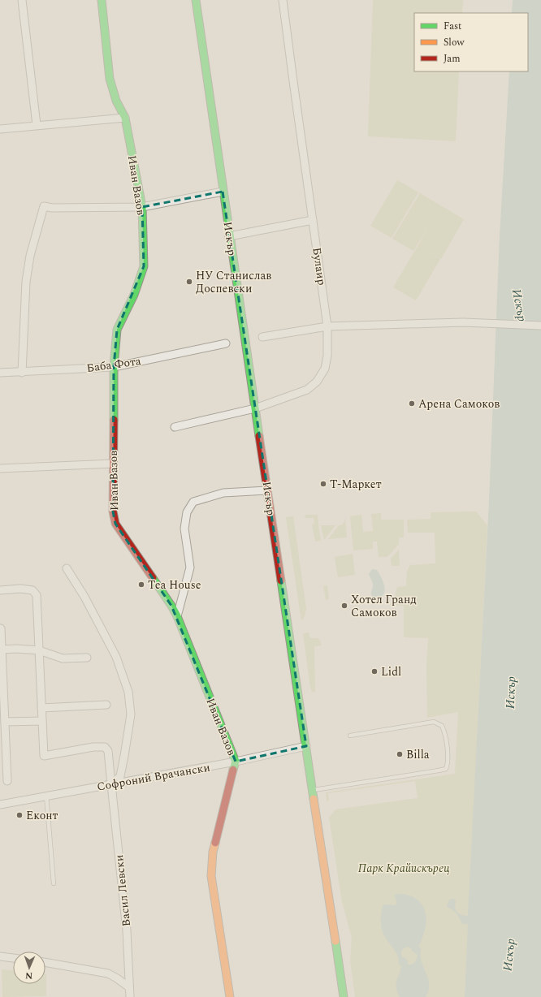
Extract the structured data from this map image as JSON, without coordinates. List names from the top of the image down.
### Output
{
  "streets": {
    "street": [
      "Иван Вазов",
      "Искър",
      "Булаир",
      "Баба Фота",
      "Софроний Врачански",
      "Васил Левски"
    ]
  },
  "crossings": [
    ["Иван Вазов", "Баба Фота"],
    ["Иван Вазов", "Софроний Врачански"],
    ["Искър", "Булаир"],
    ["Искър", "Софроний Врачански"],
    ["Софроний Врачански", "Васил Левски"]
  ],
  "water": ["Искър"],
  "parks": ["Парк Крайискърец"],
  "places": [
    "НУ Станислав Доспевски",
    "Арена Самоков",
    "Т-Маркет",
    "Tea House",
    "Хотел Гранд Самоков",
    "Lidl",
    "Billa",
    "Еконт"
  ],
  "legend": ["Fast", "Slow", "Jam"],
  "north": "bottom"
}
